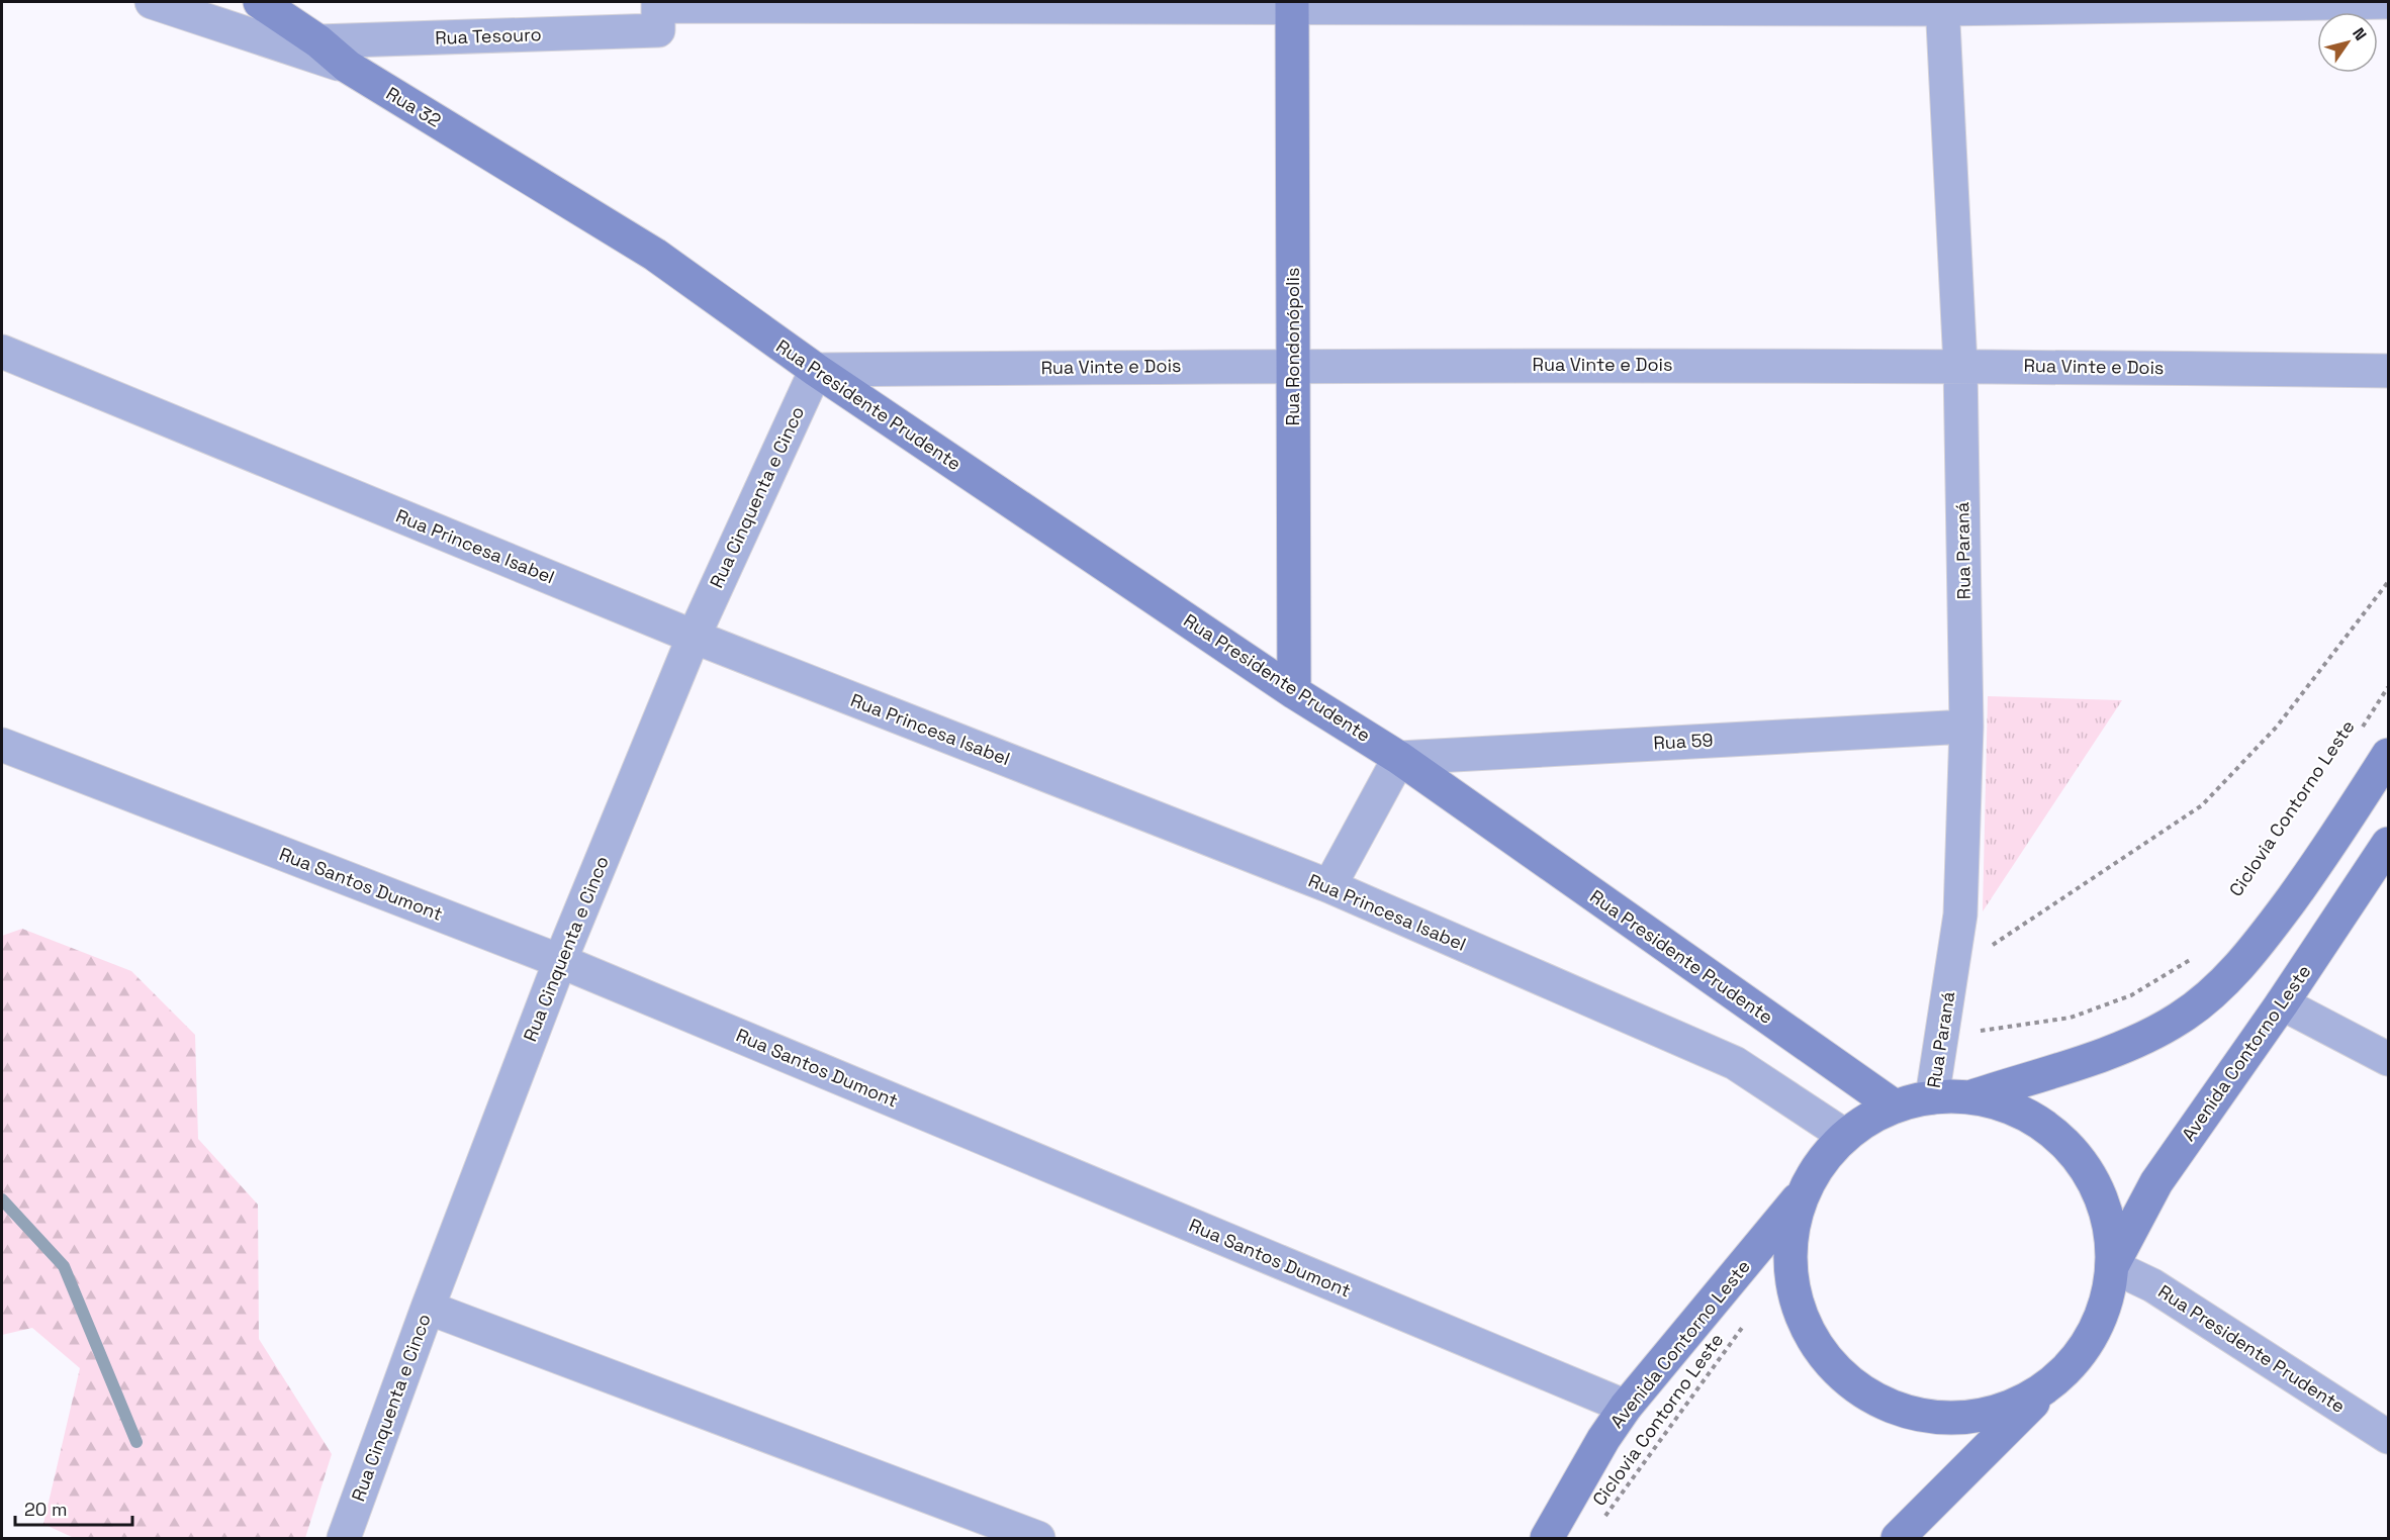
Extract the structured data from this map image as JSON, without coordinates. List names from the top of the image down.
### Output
{
  "streets": {
    "street": [
      "Rua Tesouro",
      "Rua 32",
      "Rua Rondonópolis",
      "Rua Vinte e Dois",
      "Rua Presidente Prudente",
      "Rua Cinquenta e Cinco",
      "Rua Princesa Isabel",
      "Rua Paraná",
      "Rua 59",
      "Rua Santos Dumont",
      "Avenida Contorno Leste"
    ],
    "path": ["Ciclovia Contorno Leste"]
  },
  "crossings": [
    ["Rua Tesouro", "Rua Rondonópolis"],
    ["Rua Tesouro", "Rua Paraná"],
    ["Rua 32", "Rua Presidente Prudente"],
    ["Rua Rondonópolis", "Rua Vinte e Dois"],
    ["Rua Rondonópolis", "Rua Presidente Prudente"],
    ["Rua Vinte e Dois", "Rua Presidente Prudente"],
    ["Rua Vinte e Dois", "Rua Cinquenta e Cinco"],
    ["Rua Vinte e Dois", "Rua Paraná"],
    ["Rua Presidente Prudente", "Rua Cinquenta e Cinco"],
    ["Rua Presidente Prudente", "Rua 59"],
    ["Rua Presidente Prudente", "Avenida Contorno Leste"],
    ["Rua Cinquenta e Cinco", "Rua Princesa Isabel"],
    ["Rua Cinquenta e Cinco", "Rua Santos Dumont"],
    ["Rua Paraná", "Rua 59"],
    ["Ciclovia Contorno Leste", "Avenida Contorno Leste"],
    ["Rua Santos Dumont", "Avenida Contorno Leste"]
  ],
  "scale_bar": "20 m",
  "north": "top right"
}
